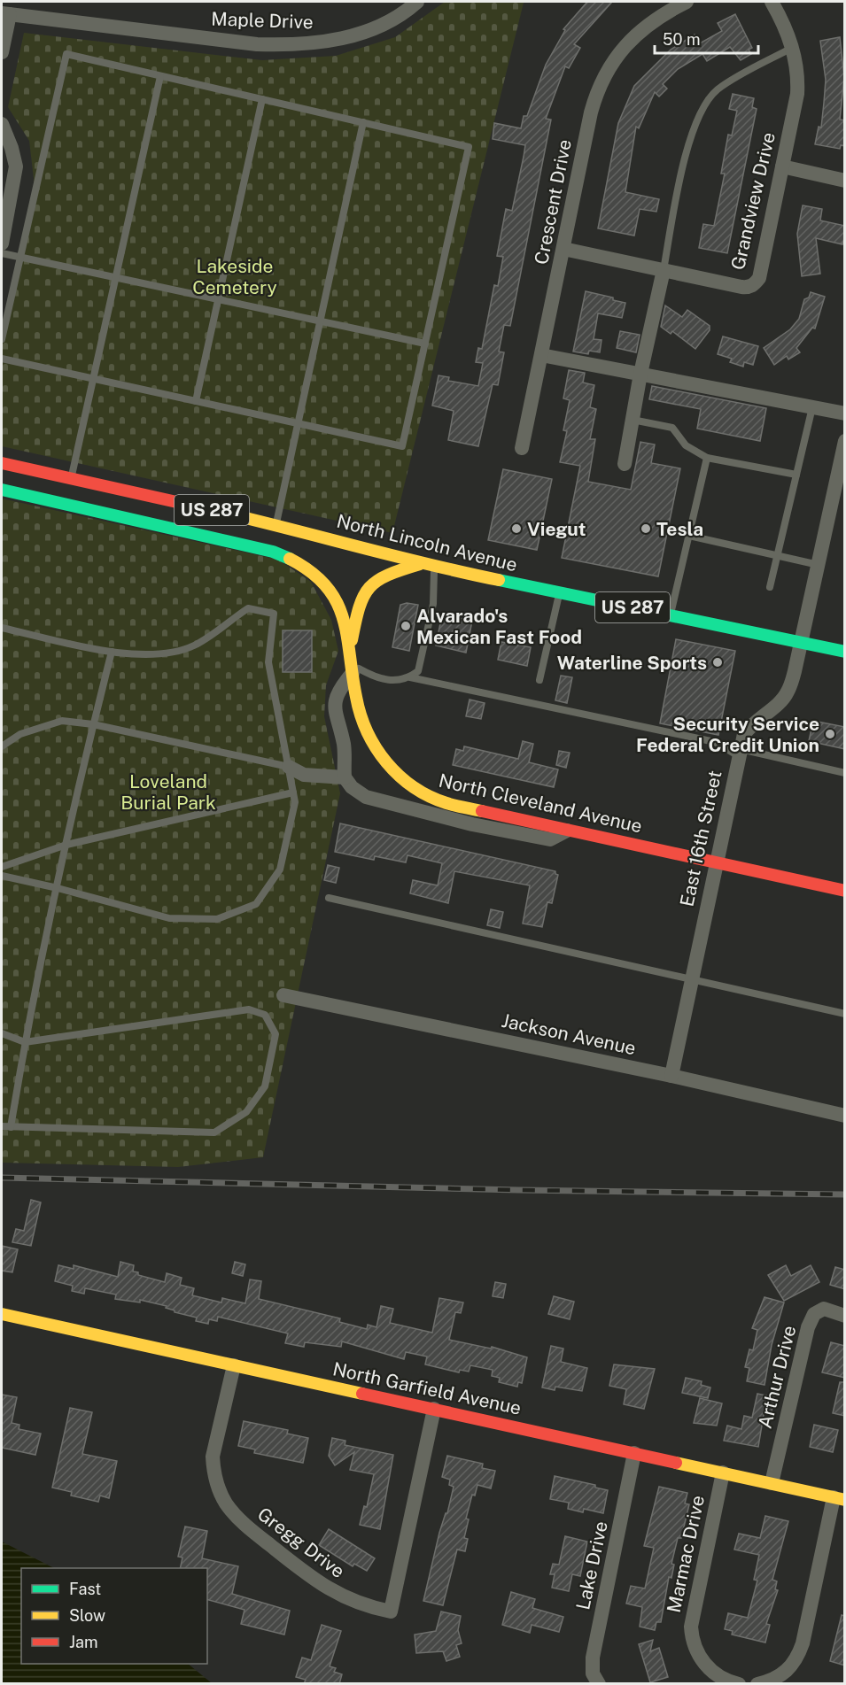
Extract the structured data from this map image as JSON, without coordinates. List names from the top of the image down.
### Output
{
  "streets": {
    "main road": [
      "US 287",
      "North Lincoln Avenue",
      "North Cleveland Avenue",
      "North Garfield Avenue"
    ],
    "street": [
      "Maple Drive",
      "Grandview Drive",
      "Crescent Drive",
      "East 16th Street",
      "Jackson Avenue",
      "Arthur Drive",
      "Gregg Drive",
      "Marmac Drive",
      "Lake Drive"
    ]
  },
  "crossings": [
    ["Grandview Drive", "Crescent Drive"],
    ["North Lincoln Avenue", "East 16th Street"],
    ["North Cleveland Avenue", "East 16th Street"],
    ["East 16th Street", "Jackson Avenue"],
    ["Arthur Drive", "North Garfield Avenue"],
    ["North Garfield Avenue", "Gregg Drive"],
    ["North Garfield Avenue", "Marmac Drive"],
    ["North Garfield Avenue", "Lake Drive"]
  ],
  "parks": ["Lakeside Cemetery", "Loveland Burial Park"],
  "places": [
    "Viegut",
    "Tesla",
    "Alvarado's Mexican Fast Food",
    "Waterline Sports",
    "Security Service Federal Credit Union"
  ],
  "legend": ["Fast", "Slow", "Jam"],
  "scale_bar": "50 m"
}
